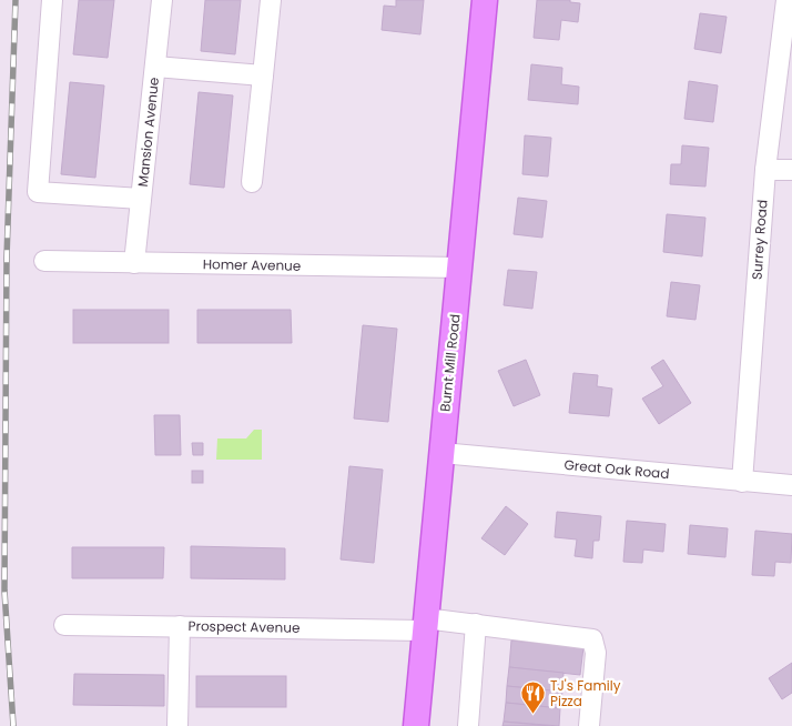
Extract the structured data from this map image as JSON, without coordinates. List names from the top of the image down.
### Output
{
  "streets": {
    "main road": ["Burnt Mill Road"],
    "street": [
      "Mansion Avenue",
      "Surrey Road",
      "Homer Avenue",
      "Great Oak Road",
      "Prospect Avenue"
    ]
  },
  "crossings": [
    ["Mansion Avenue", "Homer Avenue"],
    ["Surrey Road", "Great Oak Road"],
    ["Homer Avenue", "Burnt Mill Road"],
    ["Burnt Mill Road", "Great Oak Road"],
    ["Burnt Mill Road", "Prospect Avenue"]
  ],
  "places": {
    "restaurant": ["TJ's Family Pizza"]
  }
}
